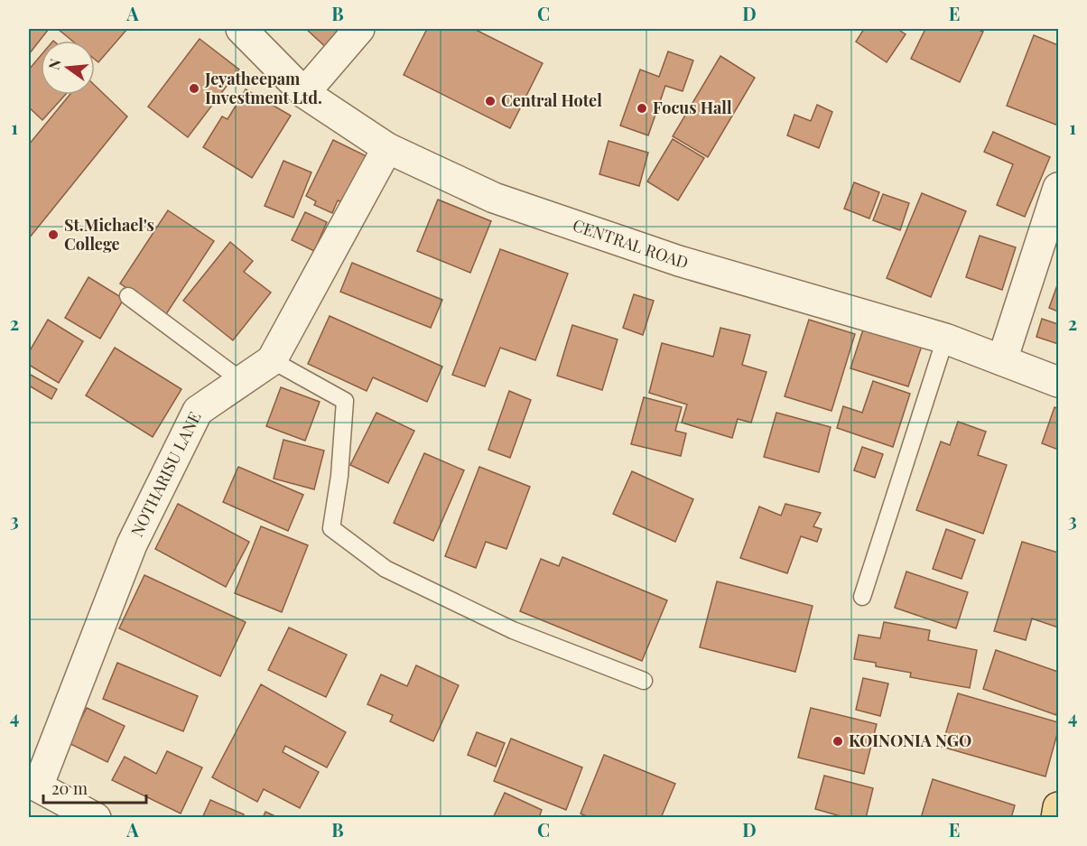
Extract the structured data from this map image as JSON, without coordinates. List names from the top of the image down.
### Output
{
  "streets": {
    "street": ["CENTRAL ROAD", "NOTHARISU LANE"]
  },
  "crossings": [
    ["CENTRAL ROAD", "NOTHARISU LANE"]
  ],
  "places": [
    "Jeyatheepam Investment Ltd.",
    "Central Hotel",
    "Focus Hall",
    "St.Michael's College",
    "KOINONIA NGO"
  ],
  "scale_bar": "20 m",
  "north": "left",
  "grid": {
    "columns": [
      "A",
      "B",
      "C",
      "D",
      "E"
    ],
    "rows": [
      "1",
      "2",
      "3",
      "4"
    ]
  }
}
